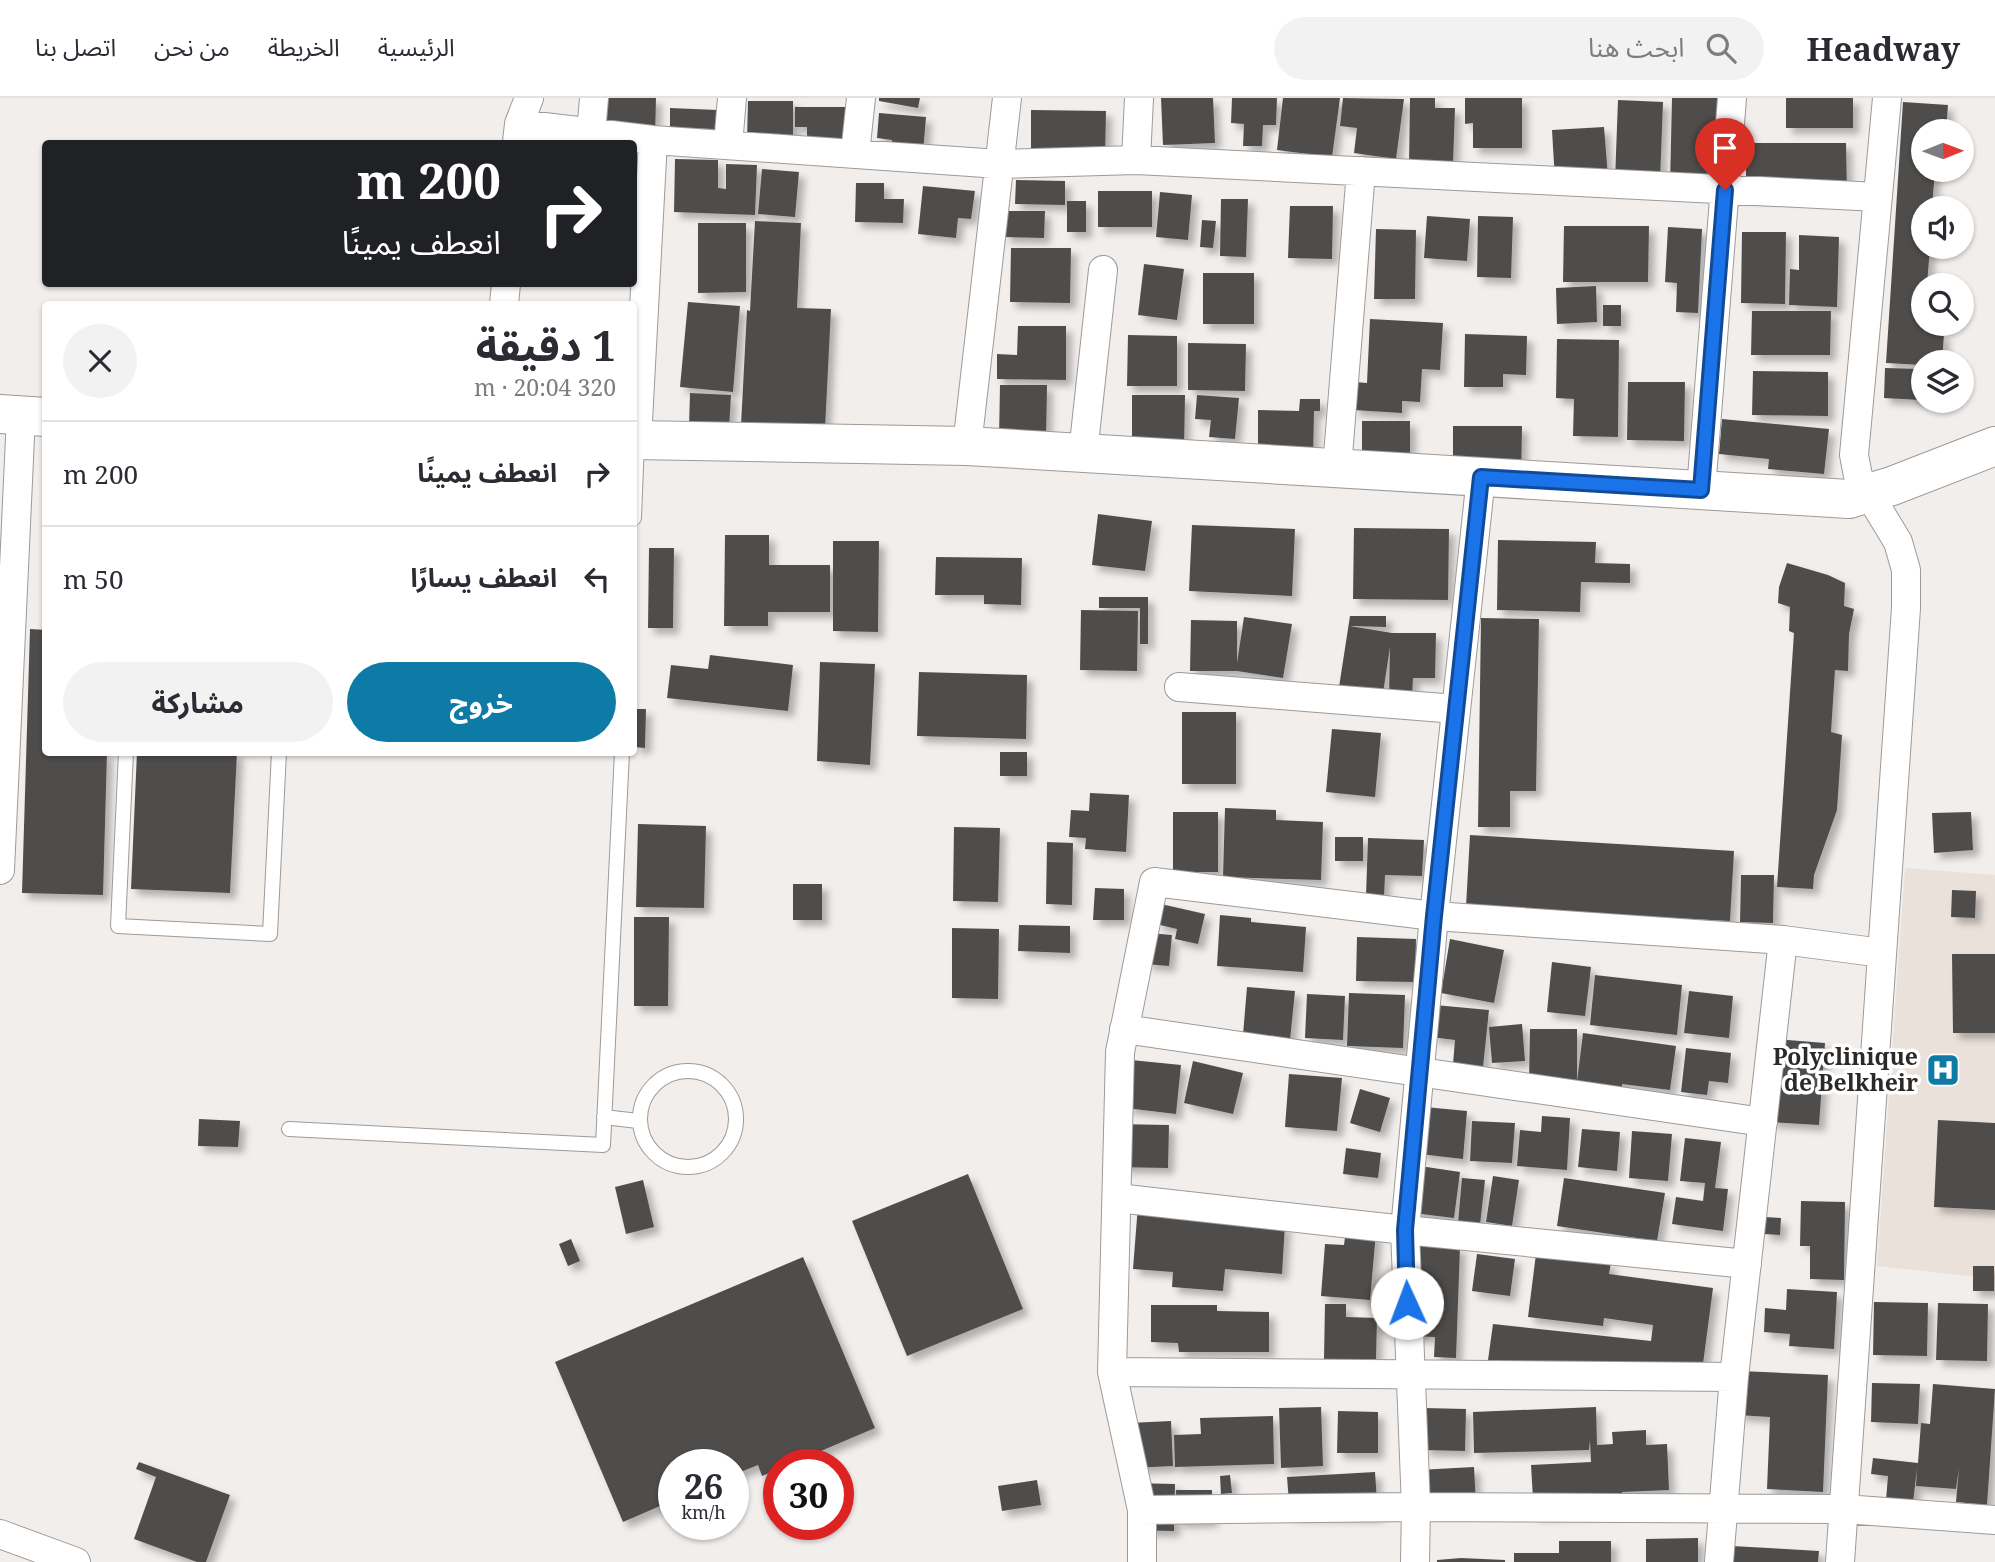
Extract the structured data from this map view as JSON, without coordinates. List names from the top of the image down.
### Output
{
  "places": {
    "hospital": ["Polyclinique de Belkheir"]
  },
  "north": "right",
  "page": {
    "header": "Headway",
    "search": "ابحث هنا",
    "nav": [
      "الرئيسية",
      "الخريطة",
      "من نحن",
      "اتصل بنا"
    ],
    "turn": ["200 m", "انعطف يمينًا"],
    "heading": ["1 دقيقة", "320 m · 20:04"],
    "list": [
      {
        "name": "انعطف يمينًا",
        "value": "200 m"
      },
      {
        "name": "انعطف يسارًا",
        "value": "50 m"
      }
    ],
    "buttons": ["خروج", "مشاركة"],
    "speed": "26 km/h",
    "limit": "30"
  }
}
